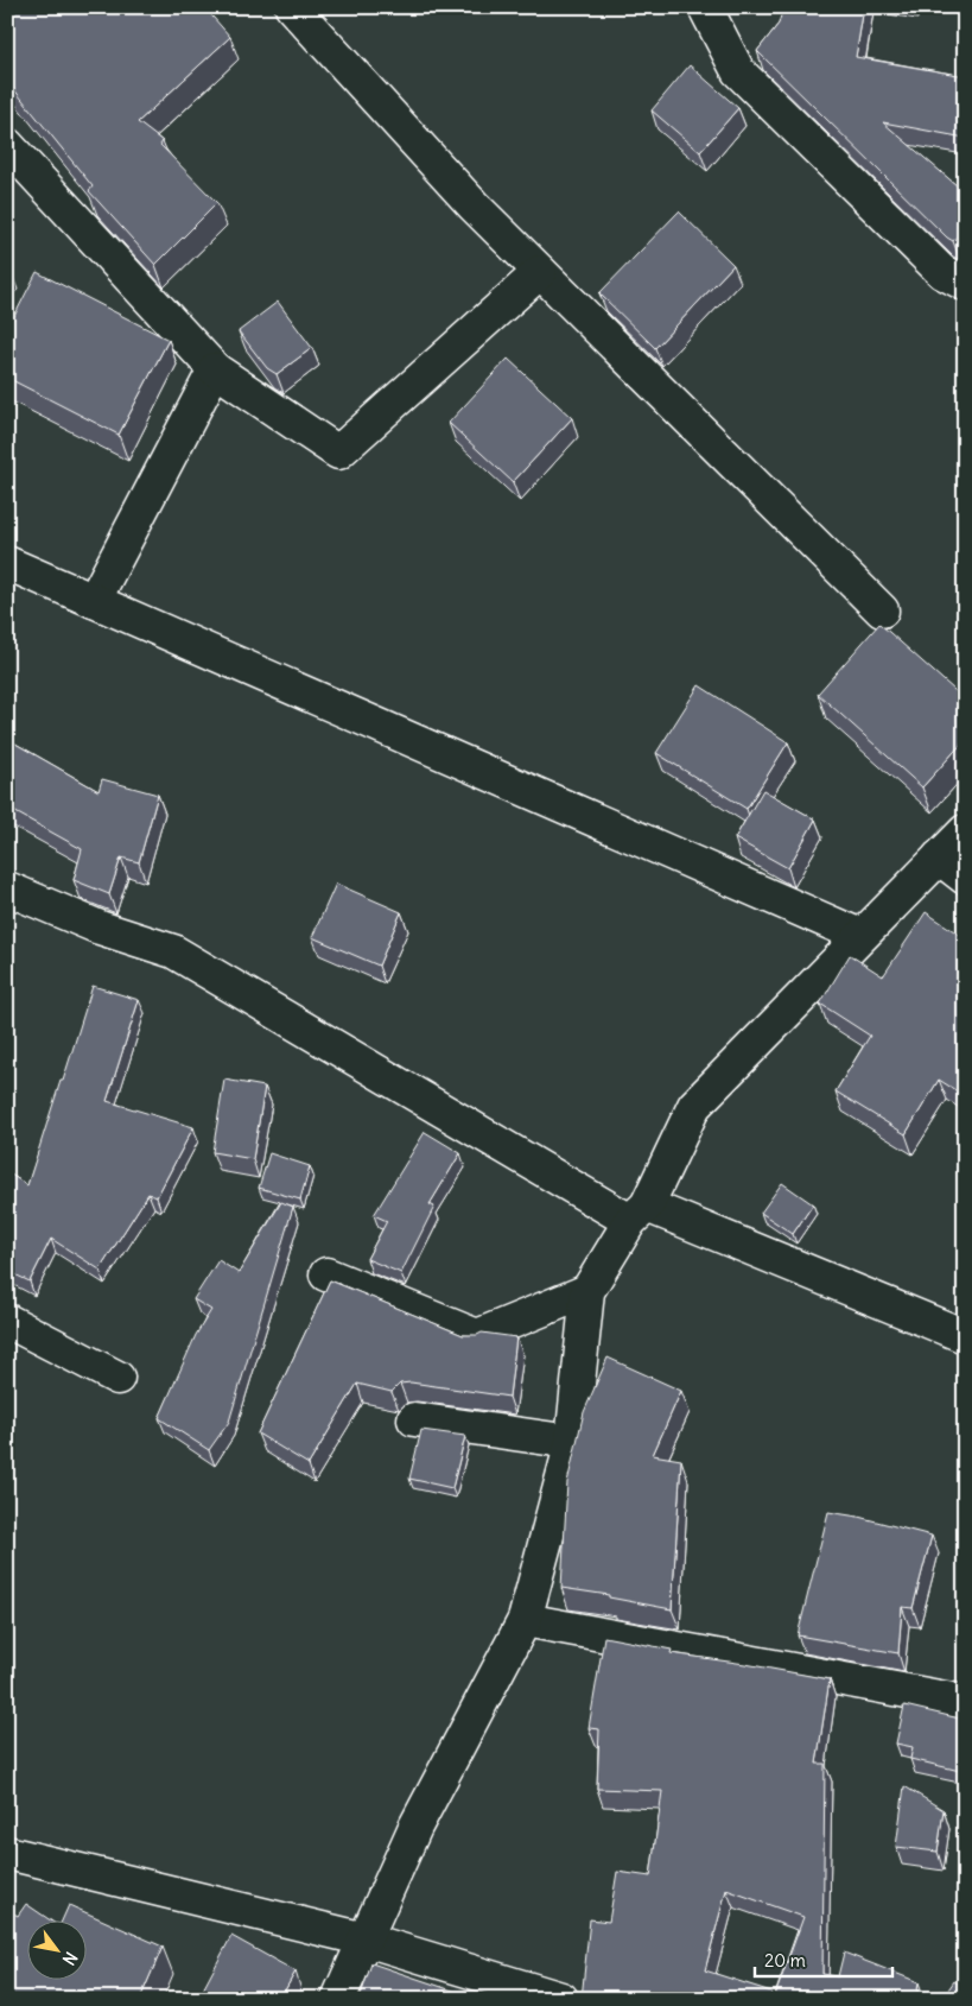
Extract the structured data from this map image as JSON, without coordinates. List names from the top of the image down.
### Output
{
  "scale_bar": "20 m",
  "north": "bottom right"
}
